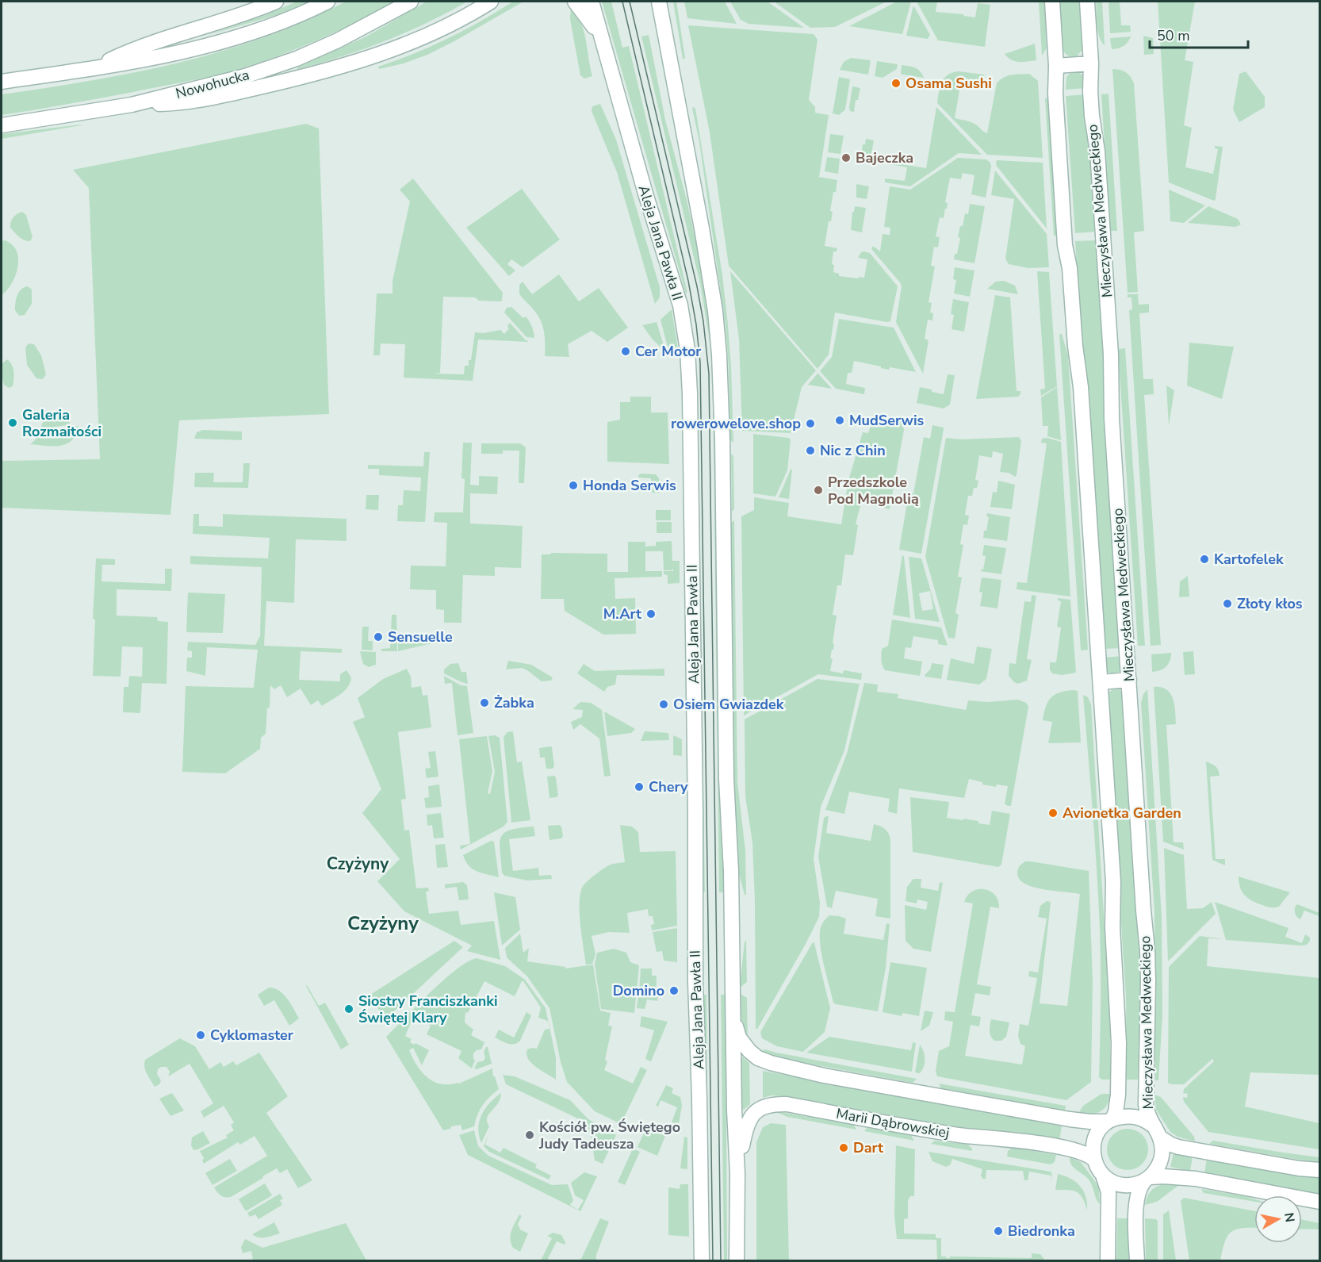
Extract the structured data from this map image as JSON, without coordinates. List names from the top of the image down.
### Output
{
  "streets": {
    "main road": [
      "Nowohucka",
      "Mieczysława Medweckiego",
      "Aleja Jana Pawła II",
      "Marii Dąbrowskiej"
    ]
  },
  "crossings": [
    ["Mieczysława Medweckiego", "Marii Dąbrowskiej"]
  ],
  "districts": ["Czyżyny", "Czyżyny"],
  "places": [
    "Osama Sushi",
    "Bajeczka",
    "Cer Motor",
    "MudSerwis",
    "Galeria Rozmaitości",
    "rowerowelove.shop",
    "Nic z Chin",
    "Honda Serwis",
    "Przedszkole Pod Magnolią",
    "Kartofelek",
    "Złoty kłos",
    "M.Art",
    "Sensuelle",
    "Żabka",
    "Osiem Gwiazdek",
    "Chery",
    "Avionetka Garden",
    "Domino",
    "Siostry Franciszkanki Świętej Klary",
    "Cyklomaster",
    "Kościół pw. Świętego Judy Tadeusza",
    "Dart",
    "Biedronka"
  ],
  "scale_bar": "50 m",
  "north": "right"
}
